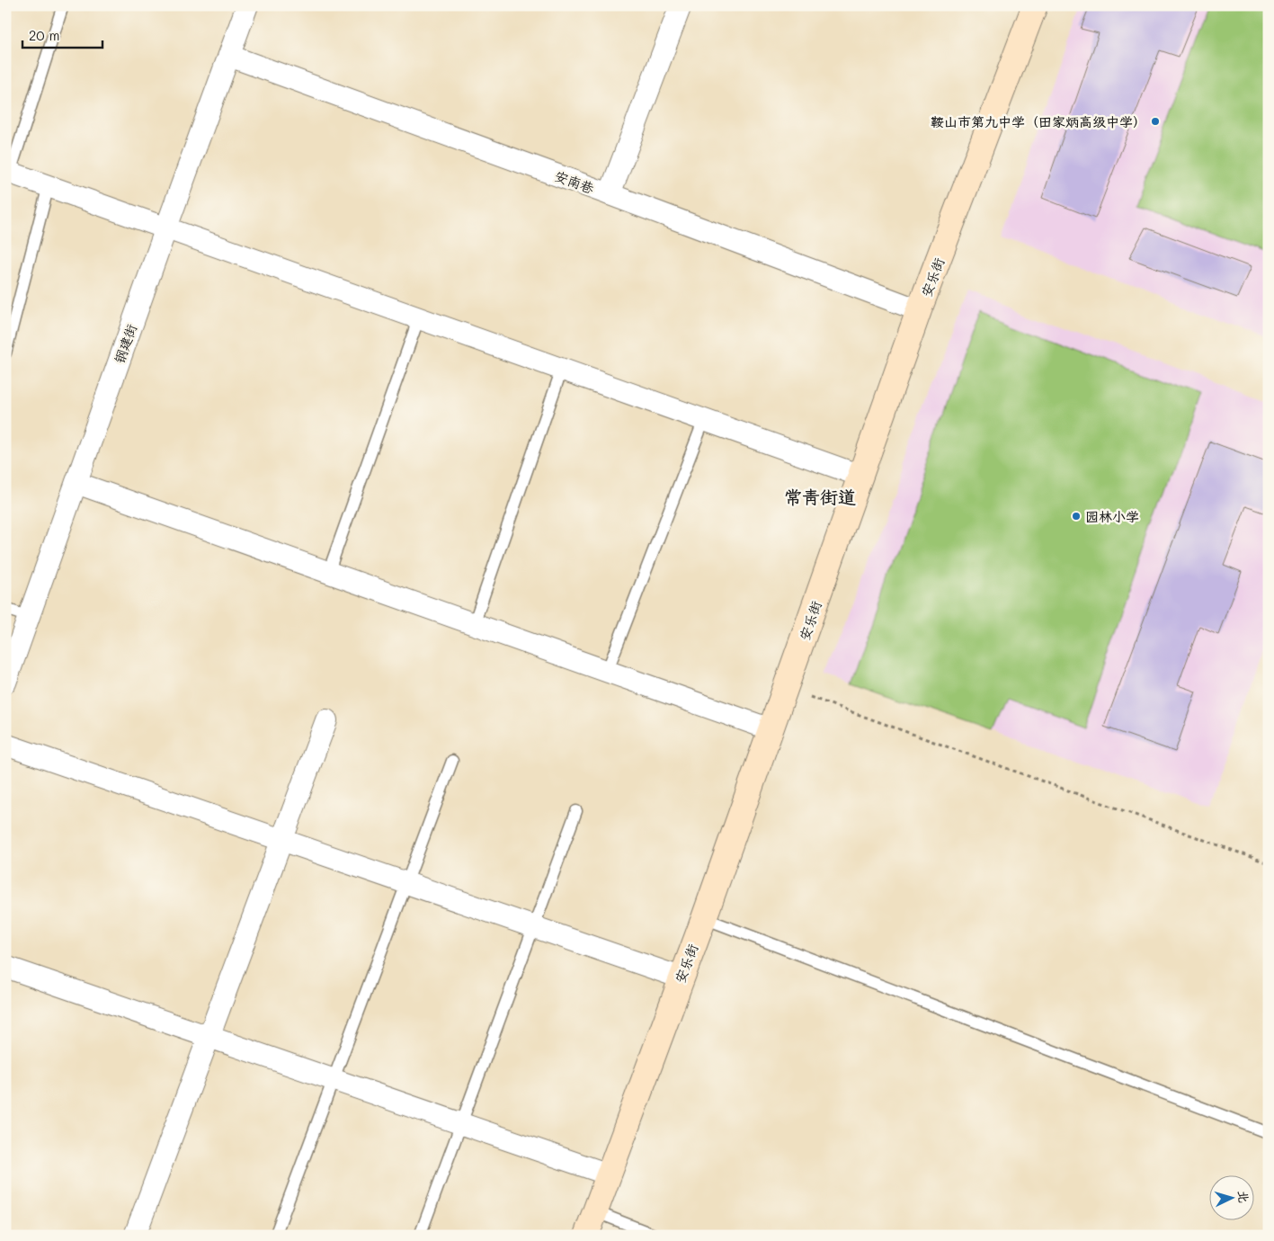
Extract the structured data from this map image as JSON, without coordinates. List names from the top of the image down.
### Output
{
  "streets": {
    "street": ["安南巷", "安乐街", "钢建街"]
  },
  "crossings": [
    ["安南巷", "安乐街"],
    ["安南巷", "钢建街"]
  ],
  "districts": ["常青街道"],
  "places": ["鞍山市第九中学（田家炳高级中学）", "园林小学"],
  "scale_bar": "20 m",
  "north": "right"
}
